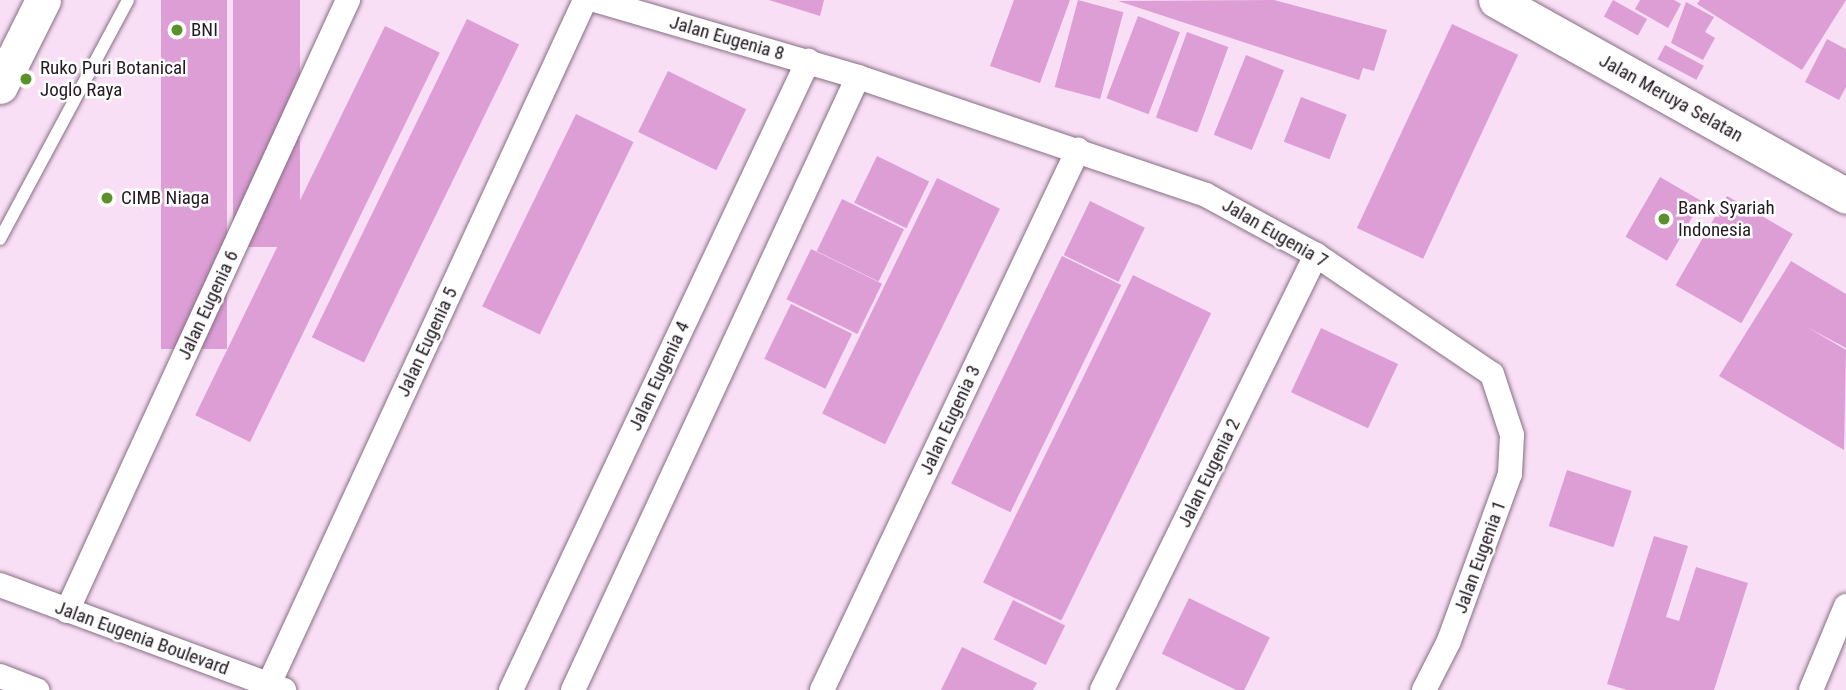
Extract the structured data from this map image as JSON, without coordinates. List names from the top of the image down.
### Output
{
  "streets": {
    "main road": ["Jalan Meruya Selatan"],
    "street": [
      "Jalan Eugenia 8",
      "Jalan Eugenia 7",
      "Jalan Eugenia 6",
      "Jalan Eugenia 5",
      "Jalan Eugenia 4",
      "Jalan Eugenia 3",
      "Jalan Eugenia 2",
      "Jalan Eugenia 1",
      "Jalan Eugenia Boulevard"
    ]
  },
  "crossings": [
    ["Jalan Eugenia 8", "Jalan Eugenia 7"],
    ["Jalan Eugenia 8", "Jalan Eugenia 4"],
    ["Jalan Eugenia 7", "Jalan Eugenia 3"],
    ["Jalan Eugenia 7", "Jalan Eugenia 2"],
    ["Jalan Eugenia 7", "Jalan Eugenia 1"],
    ["Jalan Eugenia 6", "Jalan Eugenia Boulevard"],
    ["Jalan Eugenia 5", "Jalan Eugenia Boulevard"]
  ],
  "places": [
    "BNI",
    "Ruko Puri Botanical Joglo Raya",
    "CIMB Niaga",
    "Bank Syariah Indonesia"
  ]
}
